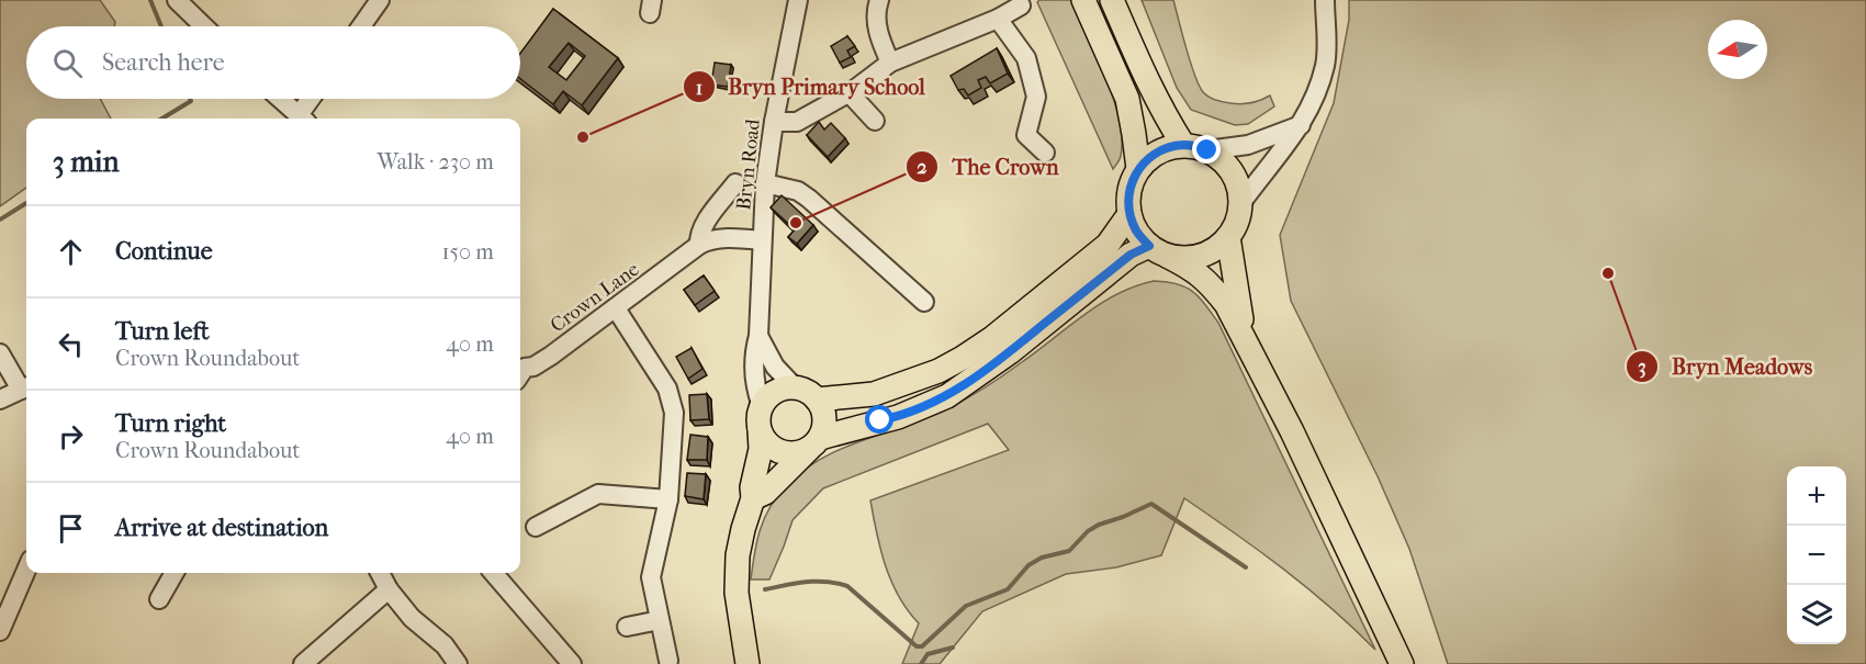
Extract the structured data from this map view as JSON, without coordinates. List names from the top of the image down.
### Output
{
  "streets": {
    "street": ["Bryn Road", "Crown Lane"]
  },
  "crossings": [
    ["Bryn Road", "Crown Lane"]
  ],
  "places": ["Bryn Primary School", "The Crown", "Bryn Meadows"],
  "north": "left",
  "page": {
    "search": "Search here",
    "heading": ["3 min", "Walk · 230 m"],
    "list": [
      ["Continue", "150 m"],
      ["Turn left", "Crown Roundabout", "40 m"],
      ["Turn right", "Crown Roundabout", "40 m"],
      "Arrive at destination"
    ],
    "map_buttons": ["+", "−"]
  }
}
